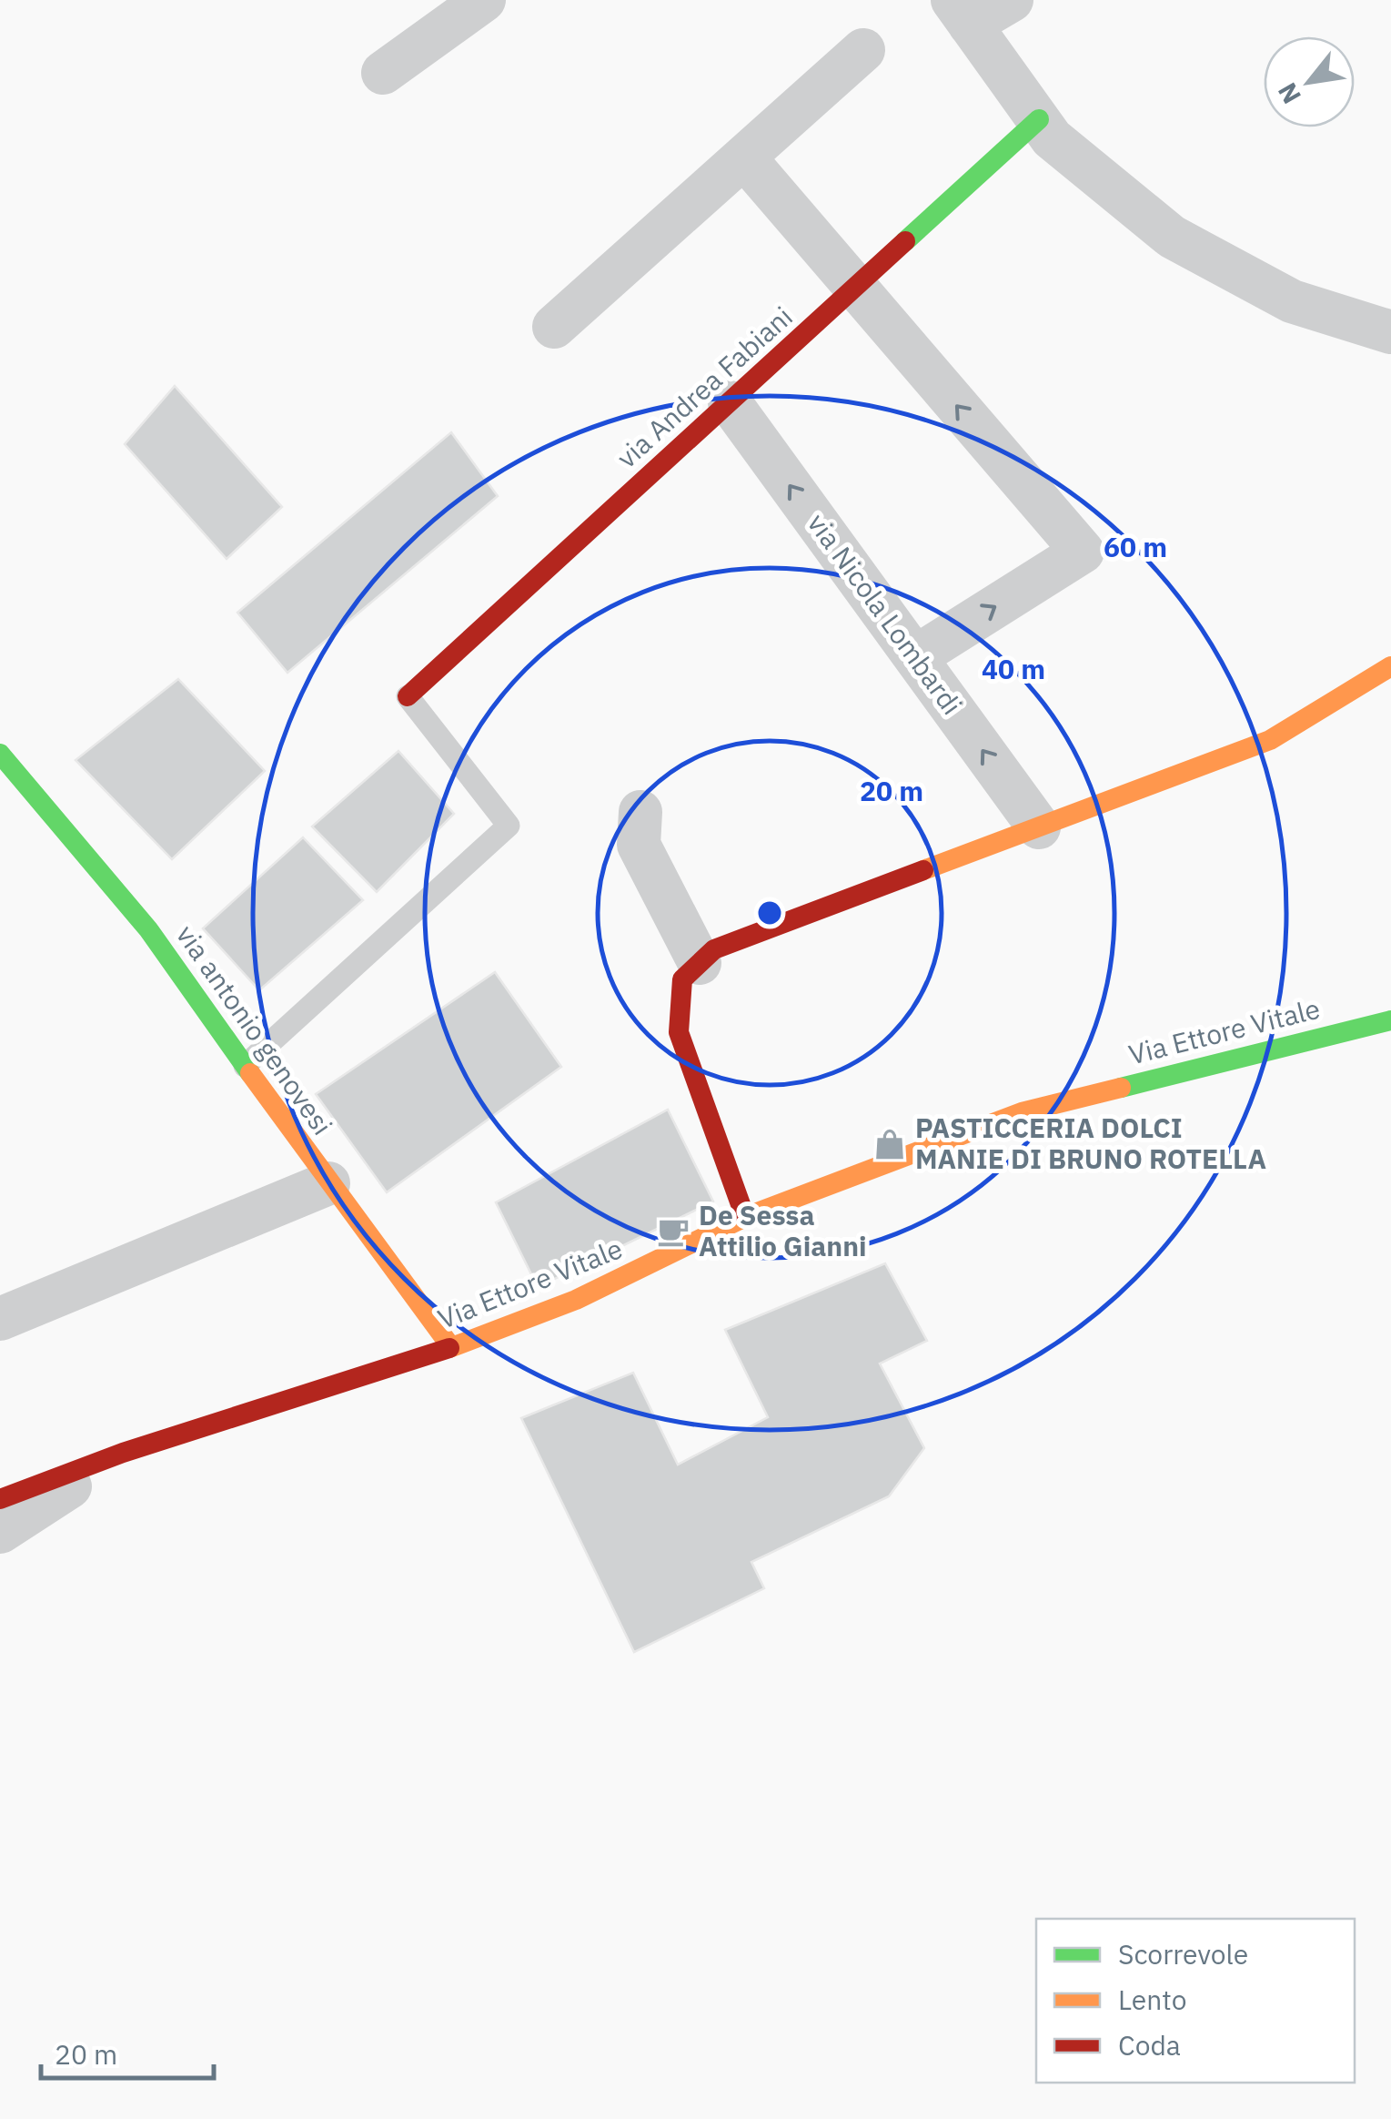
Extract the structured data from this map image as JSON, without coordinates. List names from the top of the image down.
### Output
{
  "streets": {
    "street": [
      "via Andrea Fabiani",
      "via Nicola Lombardi",
      "via antonio genovesi",
      "Via Ettore Vitale"
    ]
  },
  "crossings": [
    ["via Andrea Fabiani", "via Nicola Lombardi"],
    ["via antonio genovesi", "Via Ettore Vitale"]
  ],
  "places": {
    "shop": ["PASTICCERIA DOLCI MANIE DI BRUNO ROTELLA"],
    "cafe": ["De Sessa Attilio Gianni"]
  },
  "legend": ["Scorrevole", "Lento", "Coda"],
  "scale_bar": "20 m",
  "north": "bottom left",
  "rings": ["60 m", "40 m", "20 m"]
}
